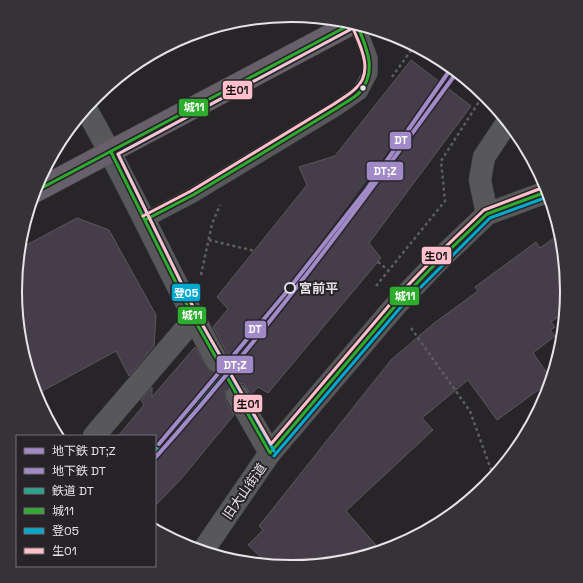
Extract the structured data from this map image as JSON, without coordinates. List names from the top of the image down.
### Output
{
  "streets": {
    "street": ["旧大山街道"]
  },
  "places": ["宮前平"],
  "lines": [
    "transit line 城11",
    "transit line 登05",
    "transit line 生01",
    "metro line DT",
    "rail line DT",
    "metro line DT;Z"
  ],
  "legend": [
    "地下鉄 DT;Z",
    "地下鉄 DT",
    "鉄道 DT",
    "城11",
    "登05",
    "生01"
  ]
}
